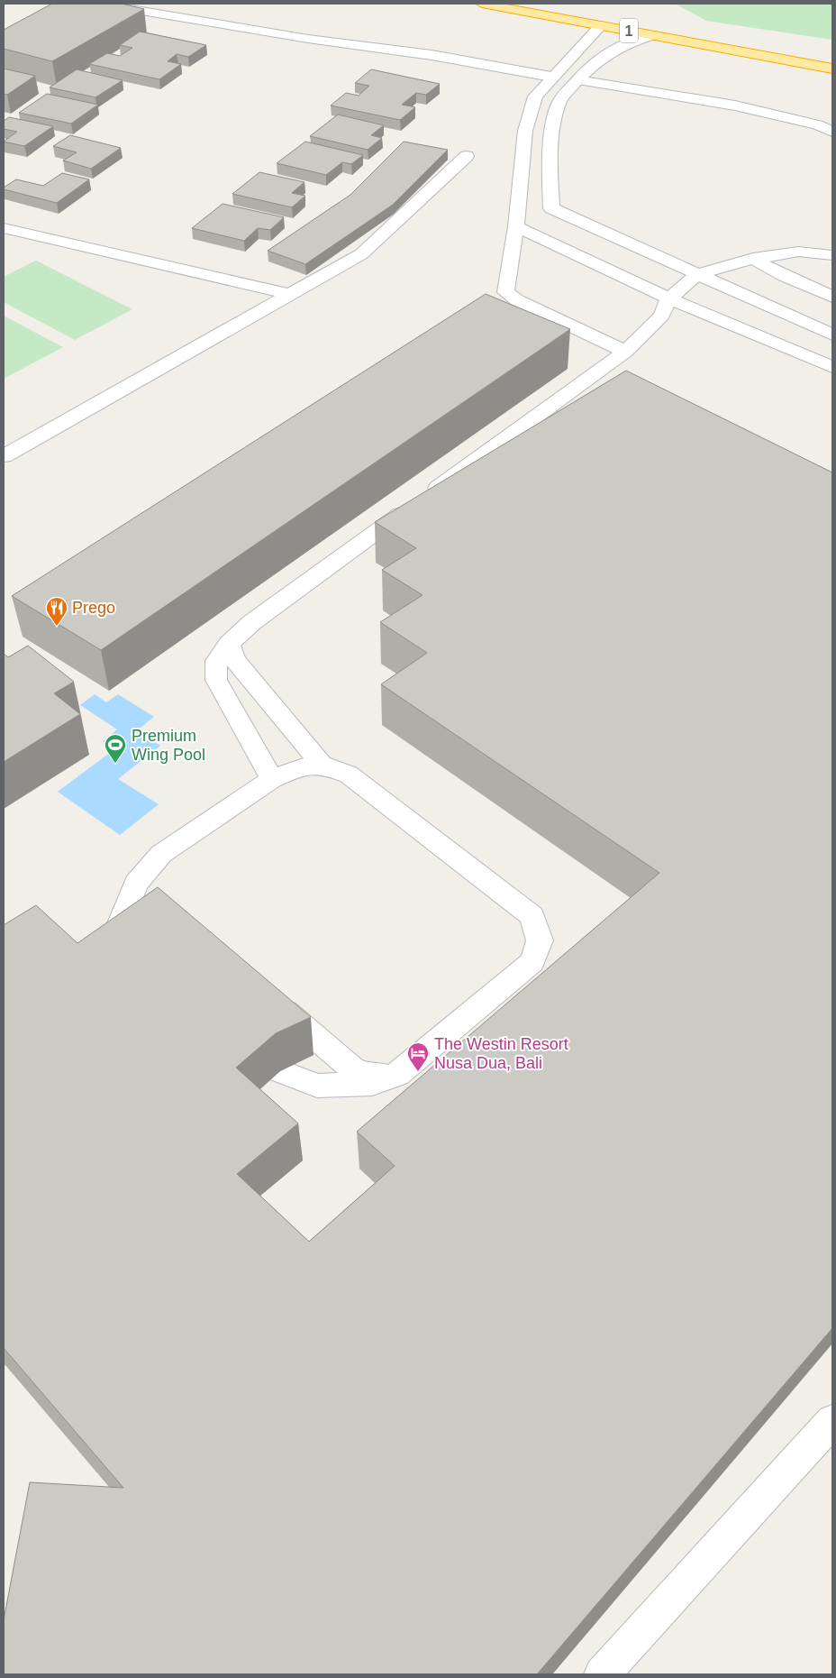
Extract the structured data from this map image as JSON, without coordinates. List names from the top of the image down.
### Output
{
  "streets": {
    "highway": ["1"]
  },
  "places": {
    "restaurant": ["Prego"],
    "sports": ["Premium Wing Pool"],
    "hotel": ["The Westin Resort Nusa Dua, Bali"]
  }
}
